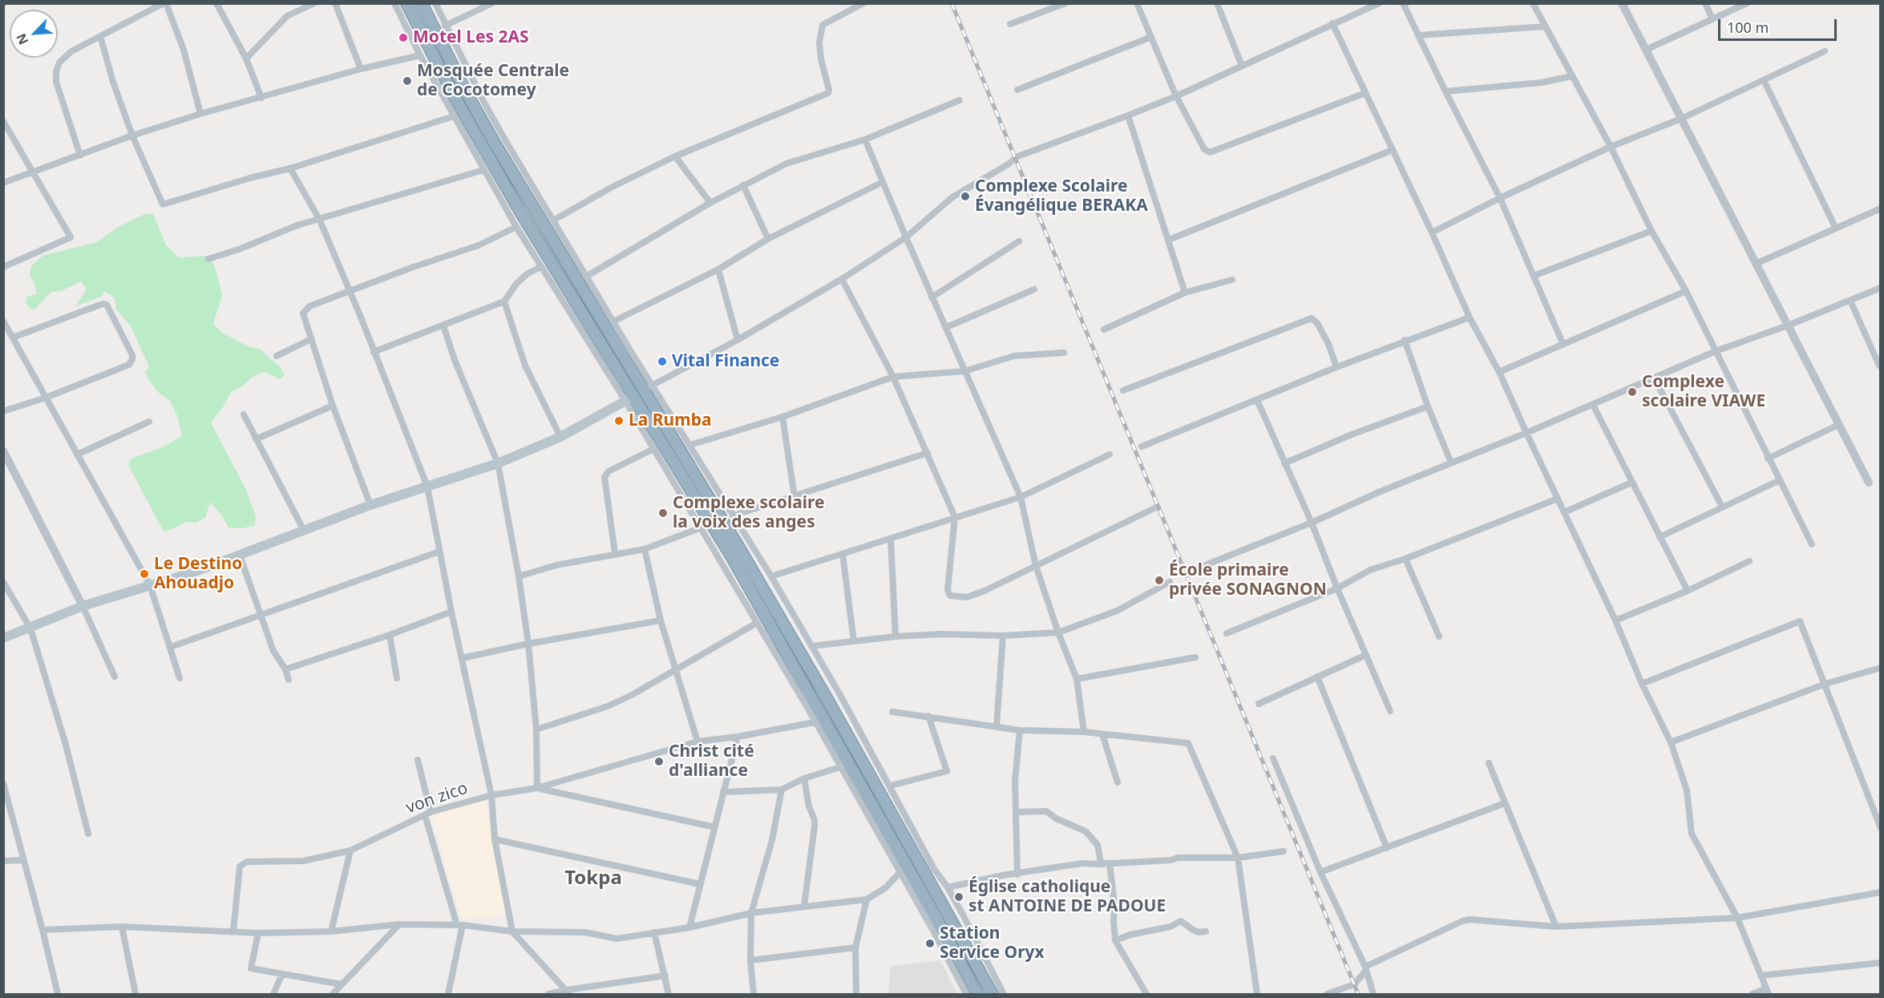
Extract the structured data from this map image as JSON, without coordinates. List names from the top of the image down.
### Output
{
  "streets": {
    "street": ["von zico"]
  },
  "districts": ["Tokpa"],
  "places": [
    "Motel Les 2AS",
    "Mosquée Centrale de Cocotomey",
    "Complexe Scolaire Évangélique BERAKA",
    "Vital Finance",
    "Complexe scolaire VIAWE",
    "La Rumba",
    "Complexe scolaire la voix des anges",
    "Le Destino Ahouadjo",
    "École primaire privée SONAGNON",
    "Christ cité d'alliance",
    "Église catholique st ANTOINE DE PADOUE",
    "Station Service Oryx"
  ],
  "scale_bar": "100 m",
  "north": "bottom left"
}
